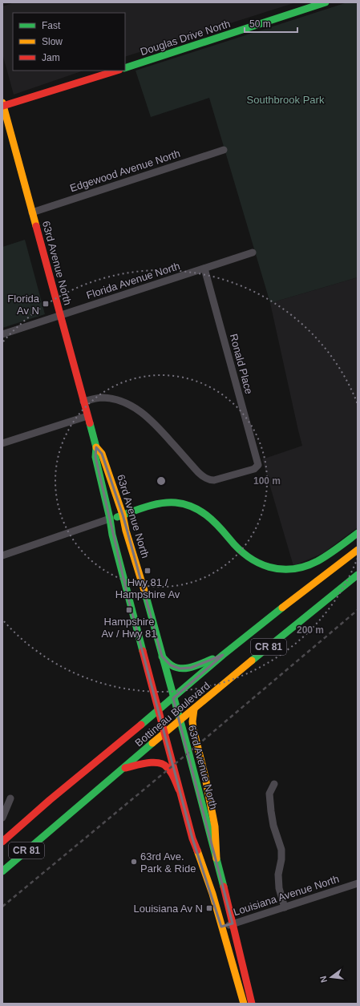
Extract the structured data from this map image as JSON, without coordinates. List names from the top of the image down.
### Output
{
  "streets": {
    "main road": [
      "Douglas Drive North",
      "63rd Avenue North",
      "CR 81",
      "Bottineau Boulevard"
    ],
    "street": [
      "Edgewood Avenue North",
      "Florida Avenue North",
      "Ronald Place",
      "Louisiana Avenue North"
    ]
  },
  "crossings": [
    ["Edgewood Avenue North", "63rd Avenue North"],
    ["63rd Avenue North", "Florida Avenue North"],
    ["63rd Avenue North", "Ronald Place"],
    ["63rd Avenue North", "Bottineau Boulevard"],
    ["63rd Avenue North", "Louisiana Avenue North"],
    ["Florida Avenue North", "Ronald Place"]
  ],
  "parks": ["Southbrook Park"],
  "places": {
    "transit": [
      "Florida Av N",
      "Hwy 81 / Hampshire Av",
      "Hampshire Av / Hwy 81",
      "Louisiana Av N"
    ],
    "other": ["63rd Ave. Park & Ride"]
  },
  "legend": ["Fast", "Slow", "Jam"],
  "scale_bar": "50 m",
  "north": "left",
  "rings": ["100 m", "200 m"]
}
